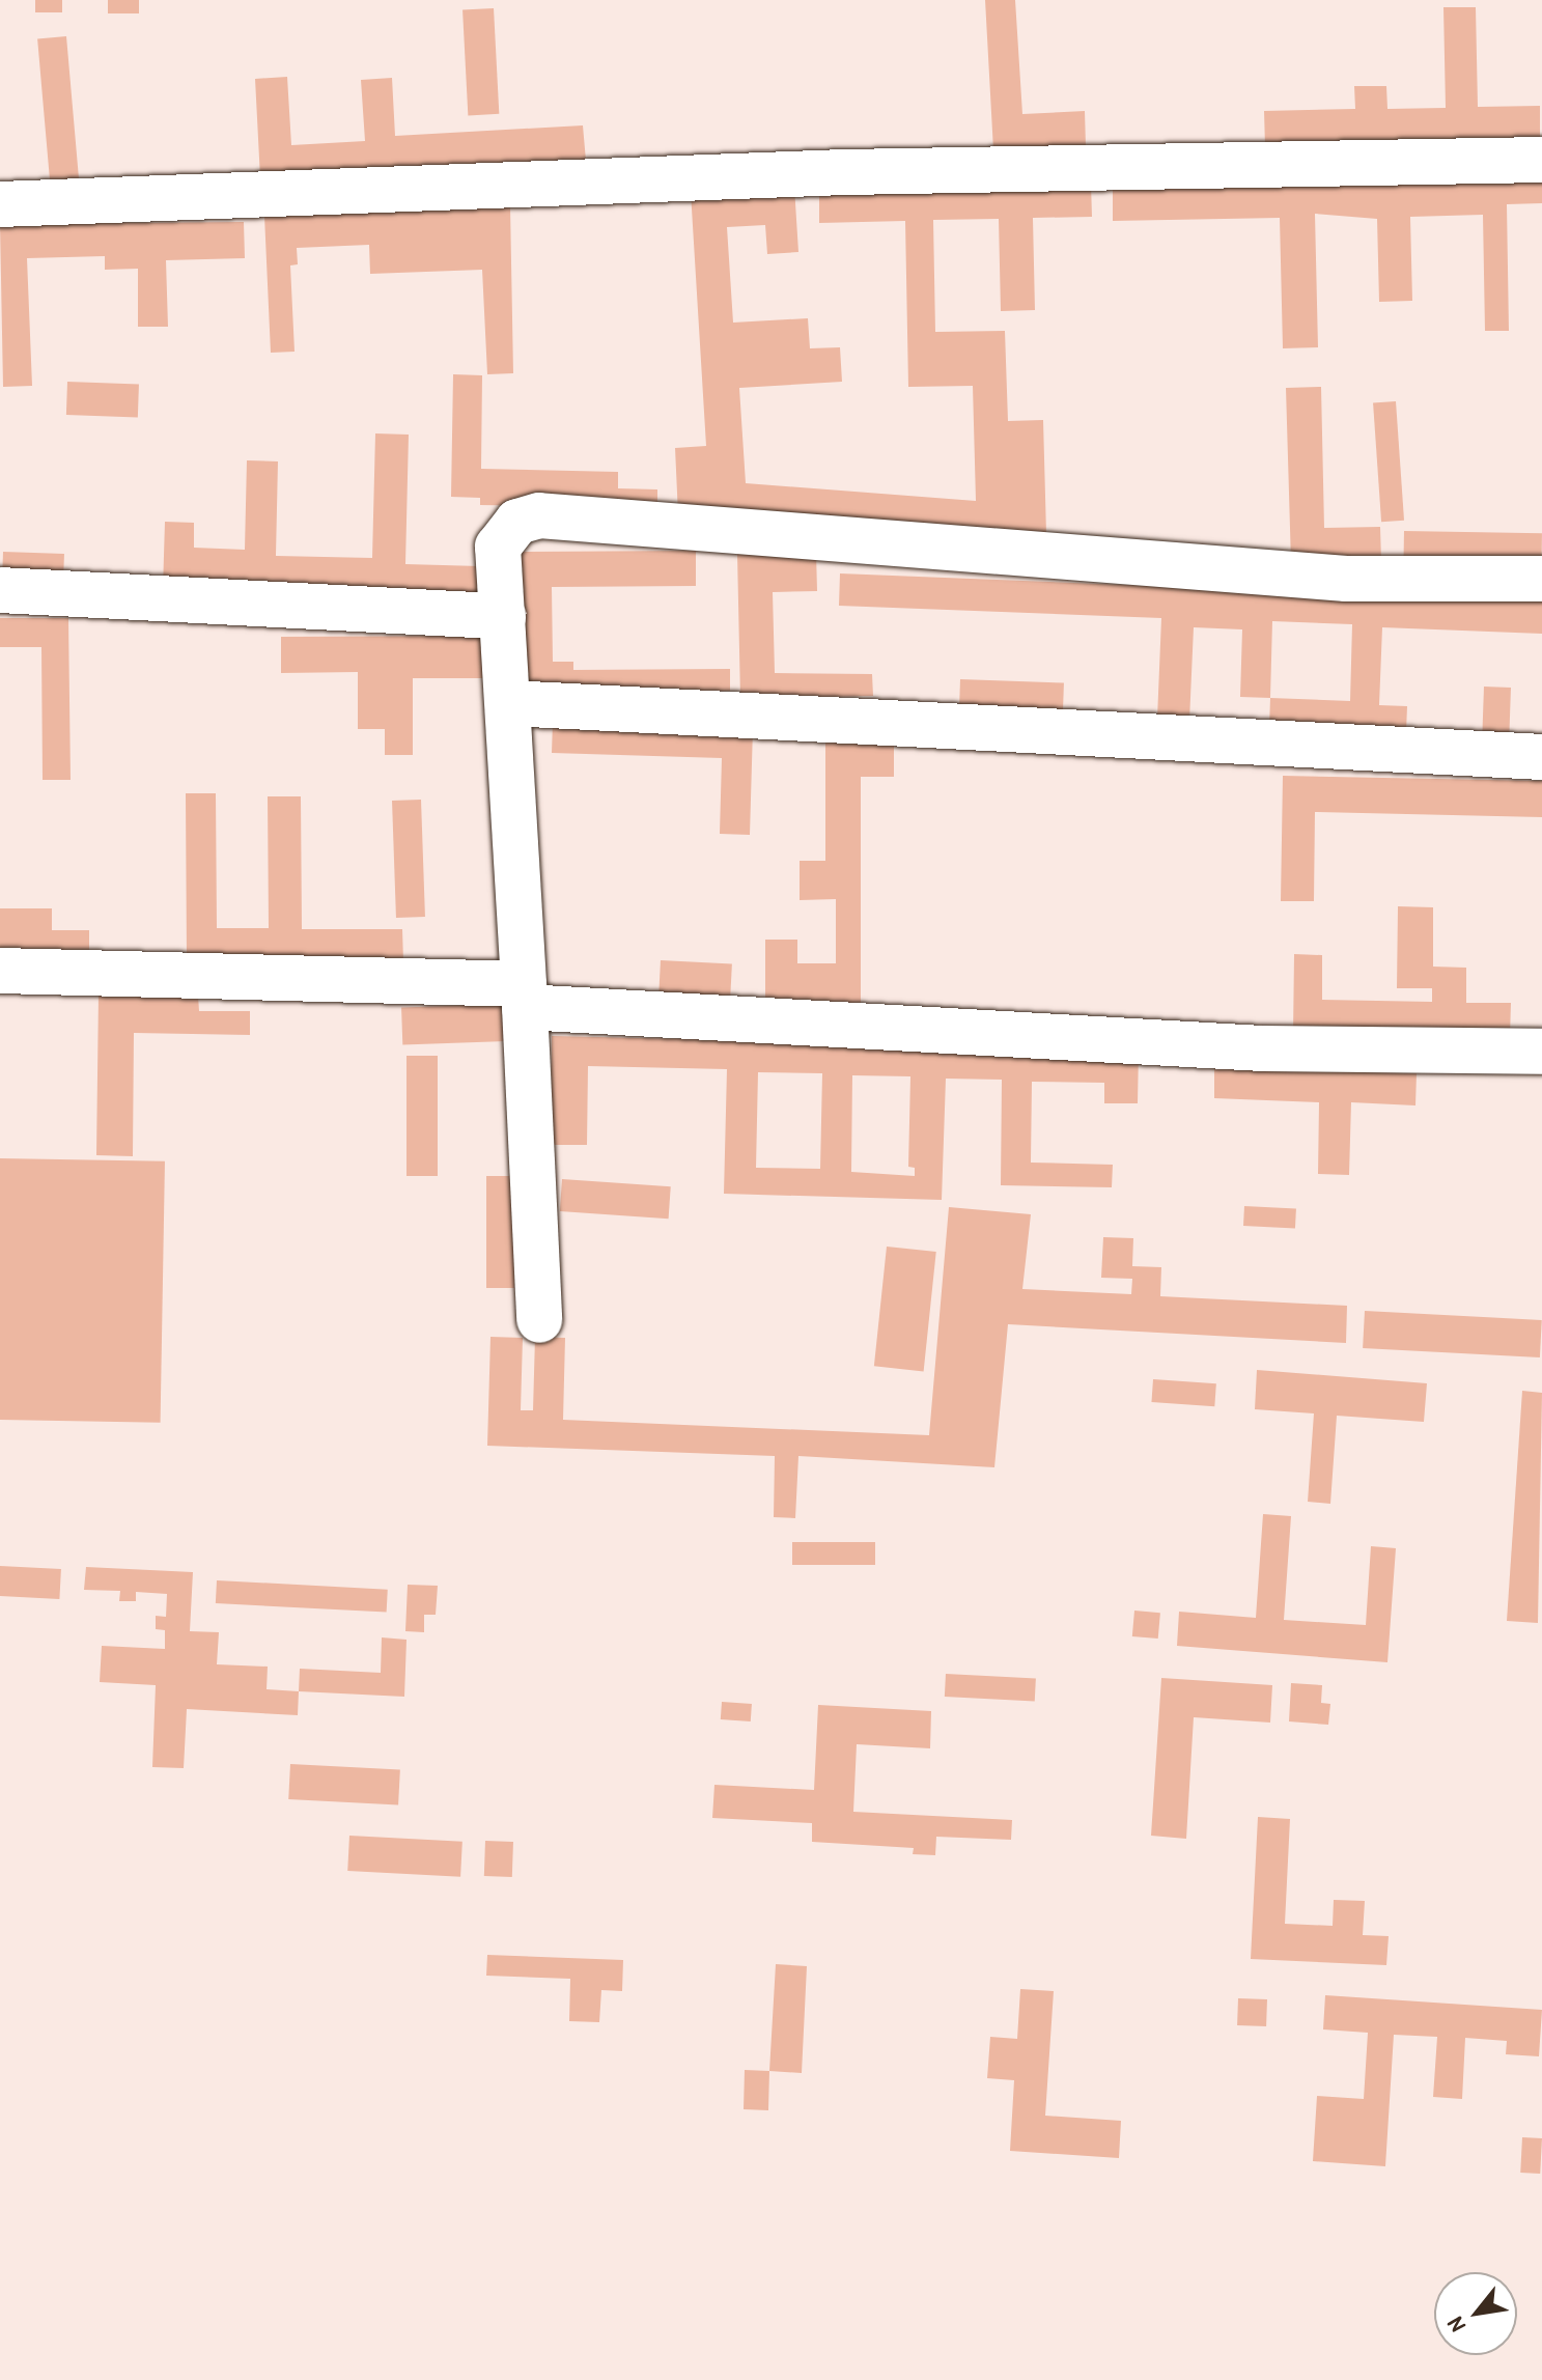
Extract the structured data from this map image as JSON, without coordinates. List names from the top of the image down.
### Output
{
  "north": "bottom left"
}
